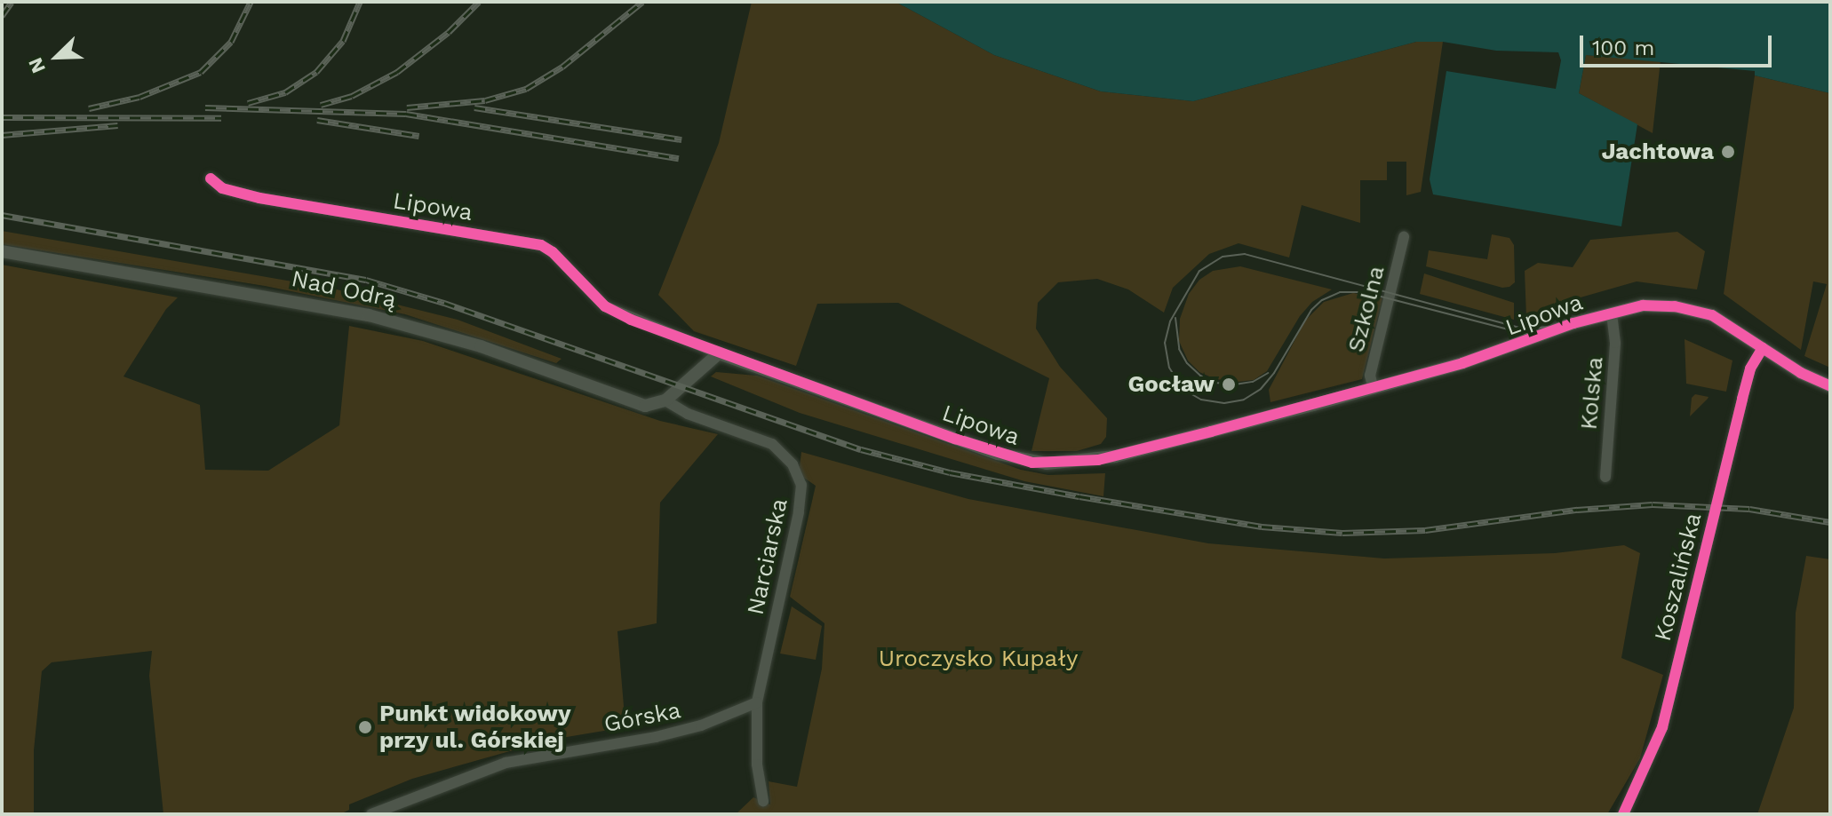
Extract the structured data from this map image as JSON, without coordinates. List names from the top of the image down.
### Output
{
  "streets": {
    "street": [
      "Lipowa",
      "Nad Odrą",
      "Szkolna",
      "Kolska",
      "Narciarska",
      "Koszalińska",
      "Górska"
    ]
  },
  "crossings": [
    ["Lipowa", "Szkolna"],
    ["Lipowa", "Kolska"],
    ["Lipowa", "Koszalińska"],
    ["Nad Odrą", "Narciarska"],
    ["Narciarska", "Górska"]
  ],
  "parks": ["Uroczysko Kupały"],
  "places": ["Jachtowa", "Gocław", "Punkt widokowy przy ul. Górskiej"],
  "scale_bar": "100 m",
  "north": "bottom left"
}
